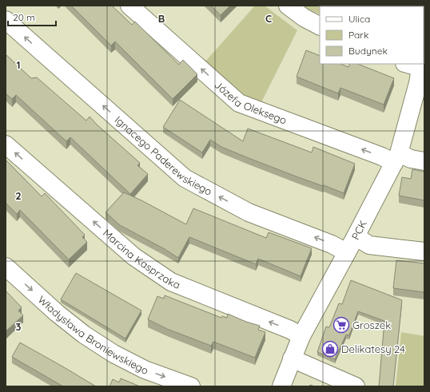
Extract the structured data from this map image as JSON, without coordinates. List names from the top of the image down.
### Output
{
  "streets": {
    "street": [
      "Józefa Oleksego",
      "Ignacego Paderewskiego",
      "PCK",
      "Marcina Kasprzaka",
      "Władysława Broniewskiego"
    ]
  },
  "crossings": [
    ["Józefa Oleksego", "PCK"],
    ["Ignacego Paderewskiego", "PCK"],
    ["PCK", "Marcina Kasprzaka"]
  ],
  "one_way": [
    "Józefa Oleksego",
    "Ignacego Paderewskiego",
    "Marcina Kasprzaka",
    "Władysława Broniewskiego"
  ],
  "places": {
    "supermarket": ["Groszek"],
    "shop": ["Delikatesy 24"]
  },
  "legend": ["Ulica", "Park", "Budynek"],
  "scale_bar": "20 m",
  "grid": {
    "columns": ["B", "C"],
    "rows": ["1", "2", "3"]
  }
}
